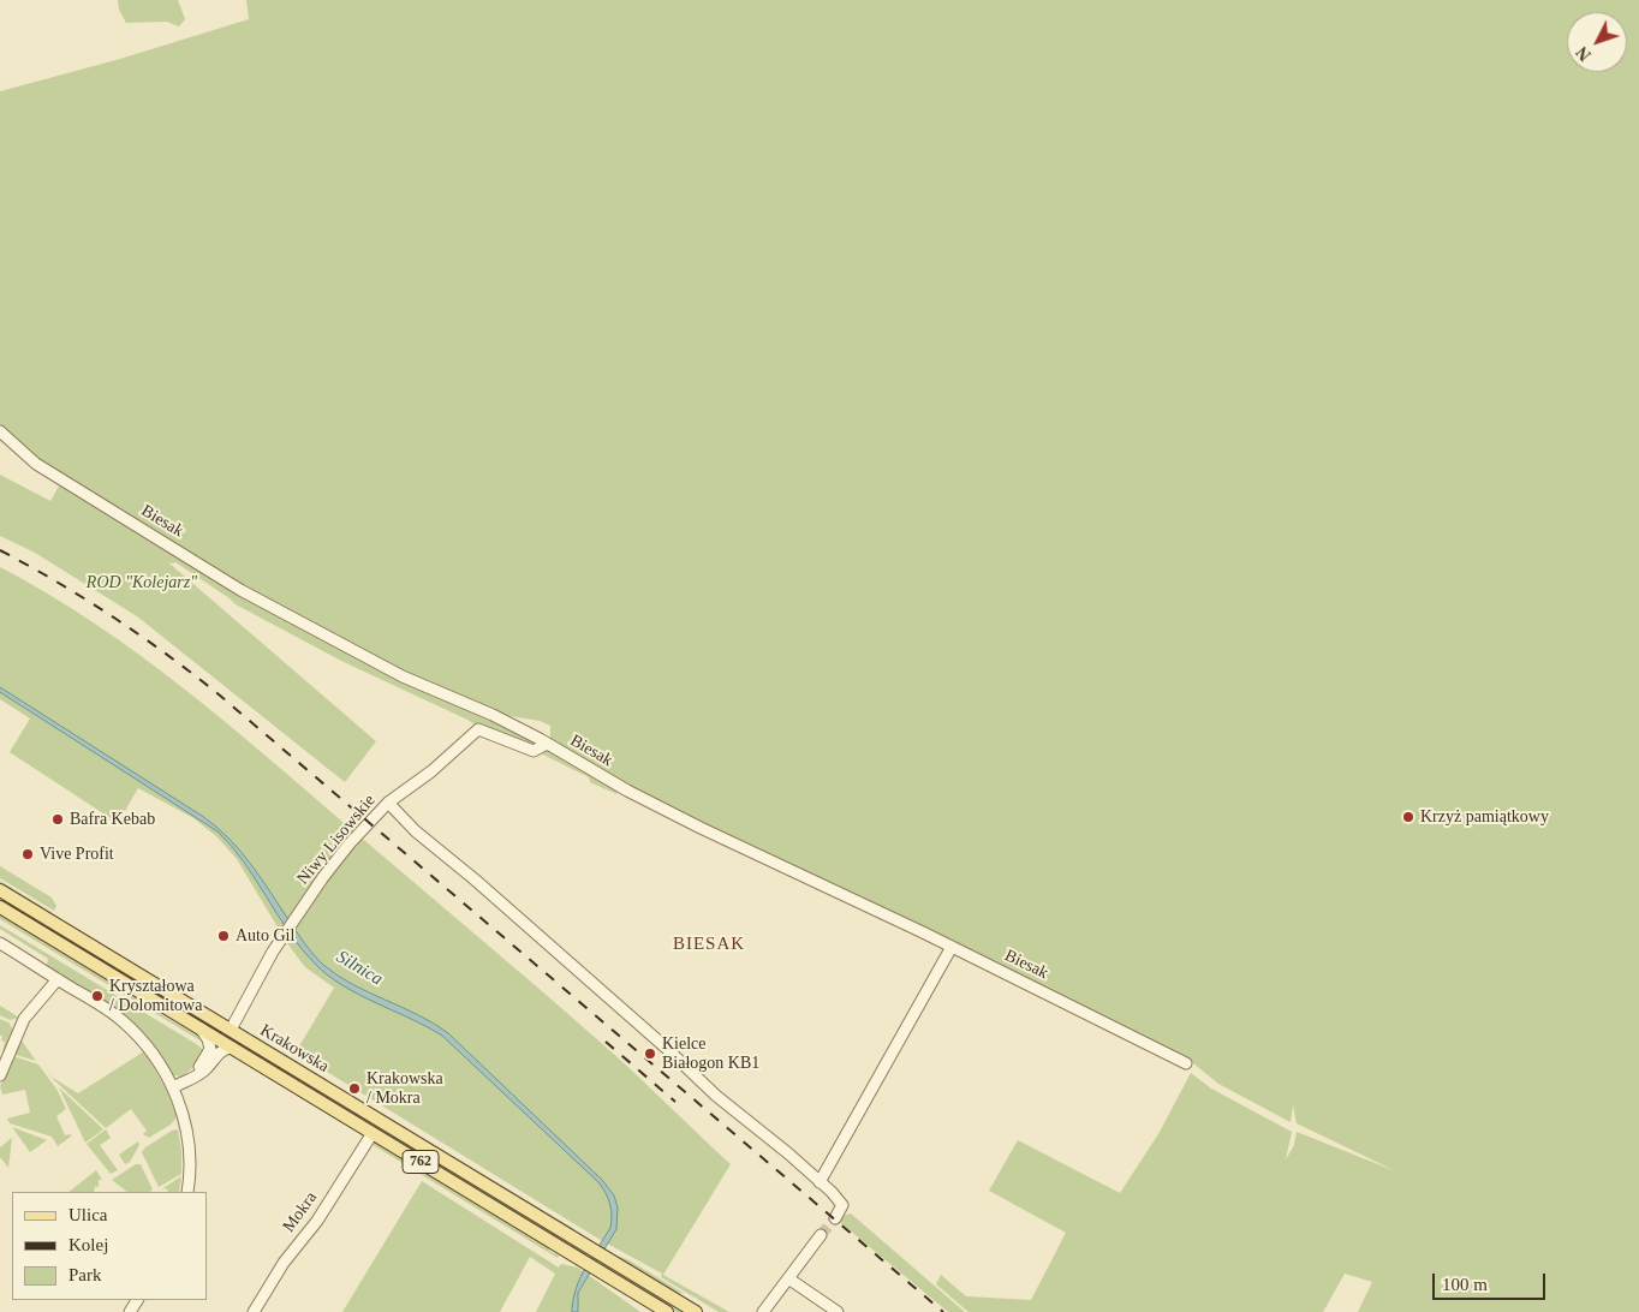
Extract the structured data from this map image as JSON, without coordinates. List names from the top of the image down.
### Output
{
  "streets": {
    "main road": ["Krakowska", "762"],
    "street": ["Biesak", "Niwy Lisowskie", "Mokra"]
  },
  "crossings": [
    ["Biesak", "Niwy Lisowskie"],
    ["Niwy Lisowskie", "Krakowska"],
    ["Krakowska", "Mokra"]
  ],
  "districts": ["BIESAK"],
  "water": ["Silnica"],
  "parks": ["ROD \"Kolejarz\""],
  "places": [
    "Krzyż pamiątkowy",
    "Bafra Kebab",
    "Vive Profit",
    "Auto Gil",
    "Kryształowa / Dolomitowa",
    "Kielce Białogon KB1",
    "Krakowska / Mokra"
  ],
  "legend": ["Ulica", "Kolej", "Park"],
  "scale_bar": "100 m",
  "north": "bottom left"
}
